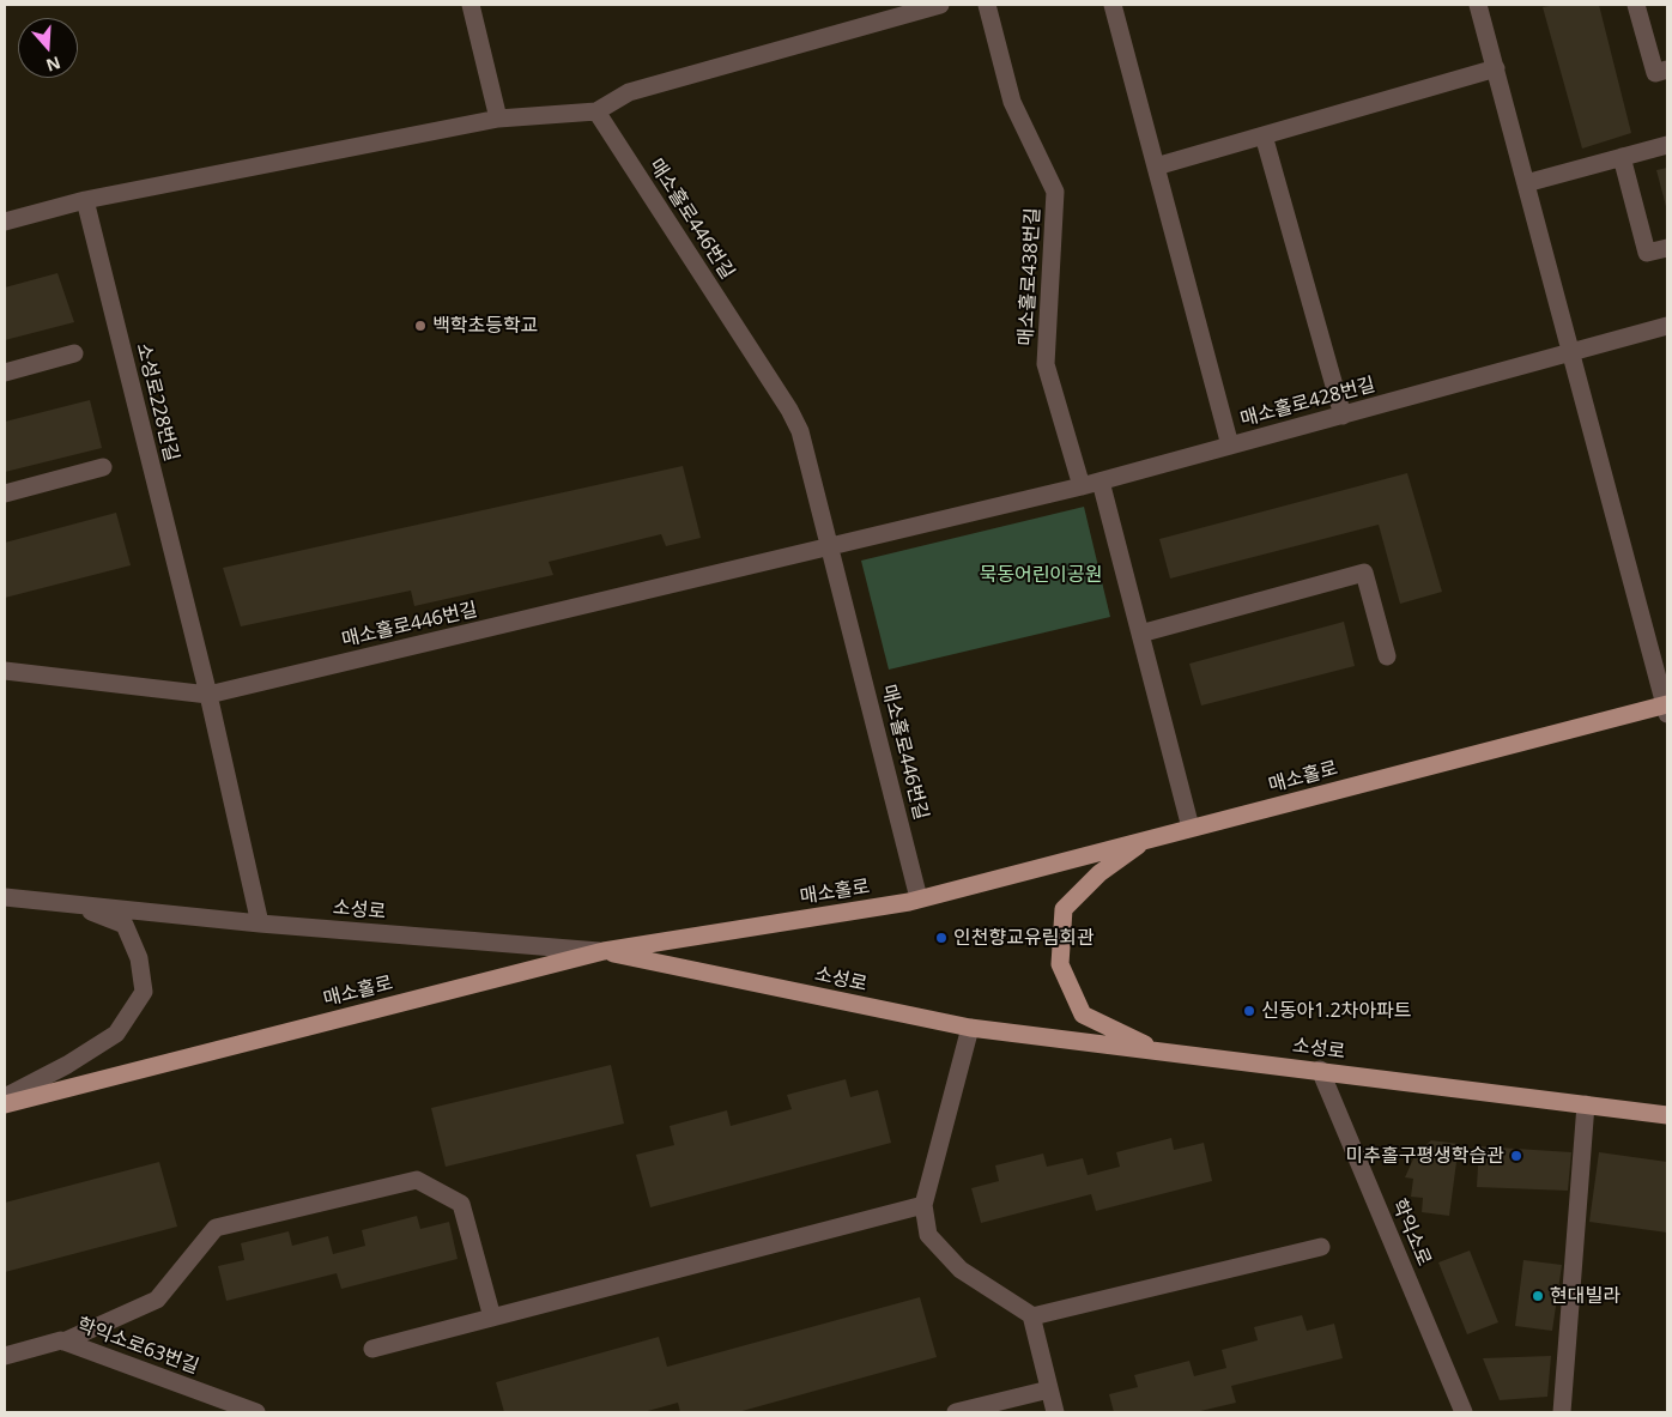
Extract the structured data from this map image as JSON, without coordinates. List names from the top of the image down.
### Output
{
  "streets": {
    "main road": ["매소홀로", "소성로"],
    "street": [
      "매소홀로446번길",
      "매소홀로438번길",
      "소성로228번길",
      "매소홀로428번길",
      "학익소로",
      "학익소로63번길"
    ]
  },
  "crossings": [
    ["매소홀로446번길", "소성로228번길"],
    ["매소홀로446번길", "매소홀로"],
    ["소성로228번길", "소성로"],
    ["매소홀로", "소성로"],
    ["소성로", "학익소로"]
  ],
  "parks": ["묵동어린이공원"],
  "places": [
    "백학초등학교",
    "인천향교유림회관",
    "신동아1.2차아파트",
    "미추홀구평생학습관",
    "현대빌라"
  ],
  "north": "bottom"
}
